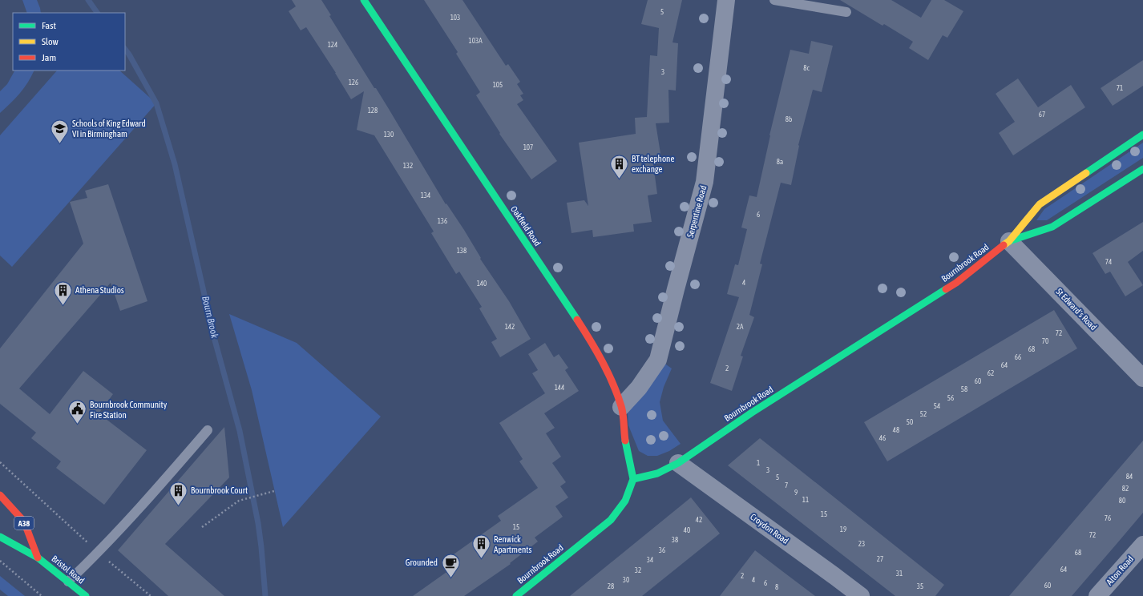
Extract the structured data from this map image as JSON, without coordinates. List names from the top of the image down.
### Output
{
  "streets": {
    "main road": [
      "Oakfield Road",
      "Bournbrook Road",
      "A38",
      "Bristol Road"
    ],
    "street": [
      "Serpentine Road",
      "St Edward's Road",
      "Croydon Road",
      "Alton Road"
    ]
  },
  "crossings": [
    ["Serpentine Road", "Oakfield Road"],
    ["Oakfield Road", "Bournbrook Road"],
    ["Bournbrook Road", "St Edward's Road"],
    ["Bournbrook Road", "Croydon Road"]
  ],
  "water": ["Bourn Brook"],
  "places": {
    "school or university": ["Schools of King Edward VI in Birmingham"],
    "building": [
      "BT telephone exchange",
      "Athena Studios",
      "Bournbrook Court",
      "Renwick Apartments"
    ],
    "public building": ["Bournbrook Community Fire Station"],
    "cafe": ["Grounded"]
  },
  "house_numbers": [
    "5",
    "103",
    "103A",
    "124",
    "8c",
    "3",
    "126",
    "105",
    "71",
    "128",
    "67",
    "8b",
    "130",
    "107",
    "8a",
    "132",
    "134",
    "6",
    "136",
    "138",
    "74",
    "4",
    "140",
    "142",
    "2A",
    "72",
    "70",
    "68",
    "66",
    "64",
    "2",
    "62",
    "60",
    "144",
    "58",
    "56",
    "54",
    "52",
    "50",
    "48",
    "46",
    "1",
    "3",
    "84",
    "5",
    "7",
    "82",
    "9",
    "11",
    "80",
    "15",
    "76",
    "42",
    "15",
    "19",
    "40",
    "72",
    "38",
    "23",
    "36",
    "68",
    "27",
    "34",
    "64",
    "32",
    "31",
    "2",
    "30",
    "4",
    "6",
    "60",
    "28",
    "35",
    "8"
  ],
  "legend": ["Fast", "Slow", "Jam"]
}
